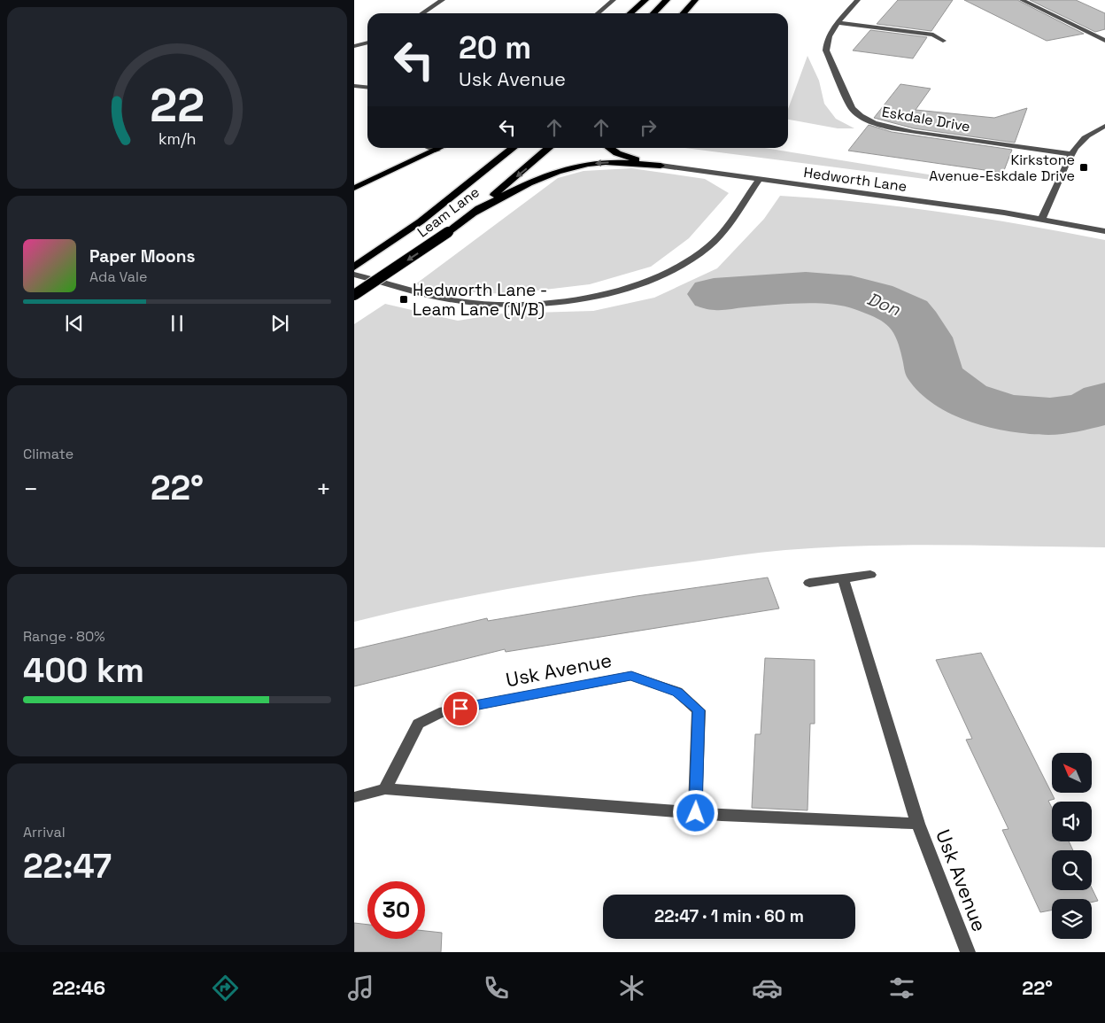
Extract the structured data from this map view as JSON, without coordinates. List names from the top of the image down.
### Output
{
  "streets": {
    "highway": ["Leam Lane"],
    "street": ["Eskdale Drive", "Hedworth Lane", "Usk Avenue"]
  },
  "water": ["Don"],
  "places": {
    "transit": ["Kirkstone Avenue-Eskdale Drive", "Hedworth Lane - Leam Lane (N/B)"]
  },
  "north": "top left",
  "page": {
    "turn": ["20 m", "Usk Avenue"],
    "song": ["Paper Moons", "Ada Vale"],
    "tile": [
      "Climate",
      ["Range · 80%", "400 km"],
      ["Arrival", "22:47"]
    ],
    "heat": ["−", "22°", "+"],
    "limit": "30",
    "trip": "22:47 · 1 min · 60 m",
    "tabs": ["22:46", "22°"],
    "gauge": ["22", "km/h"]
  }
}
